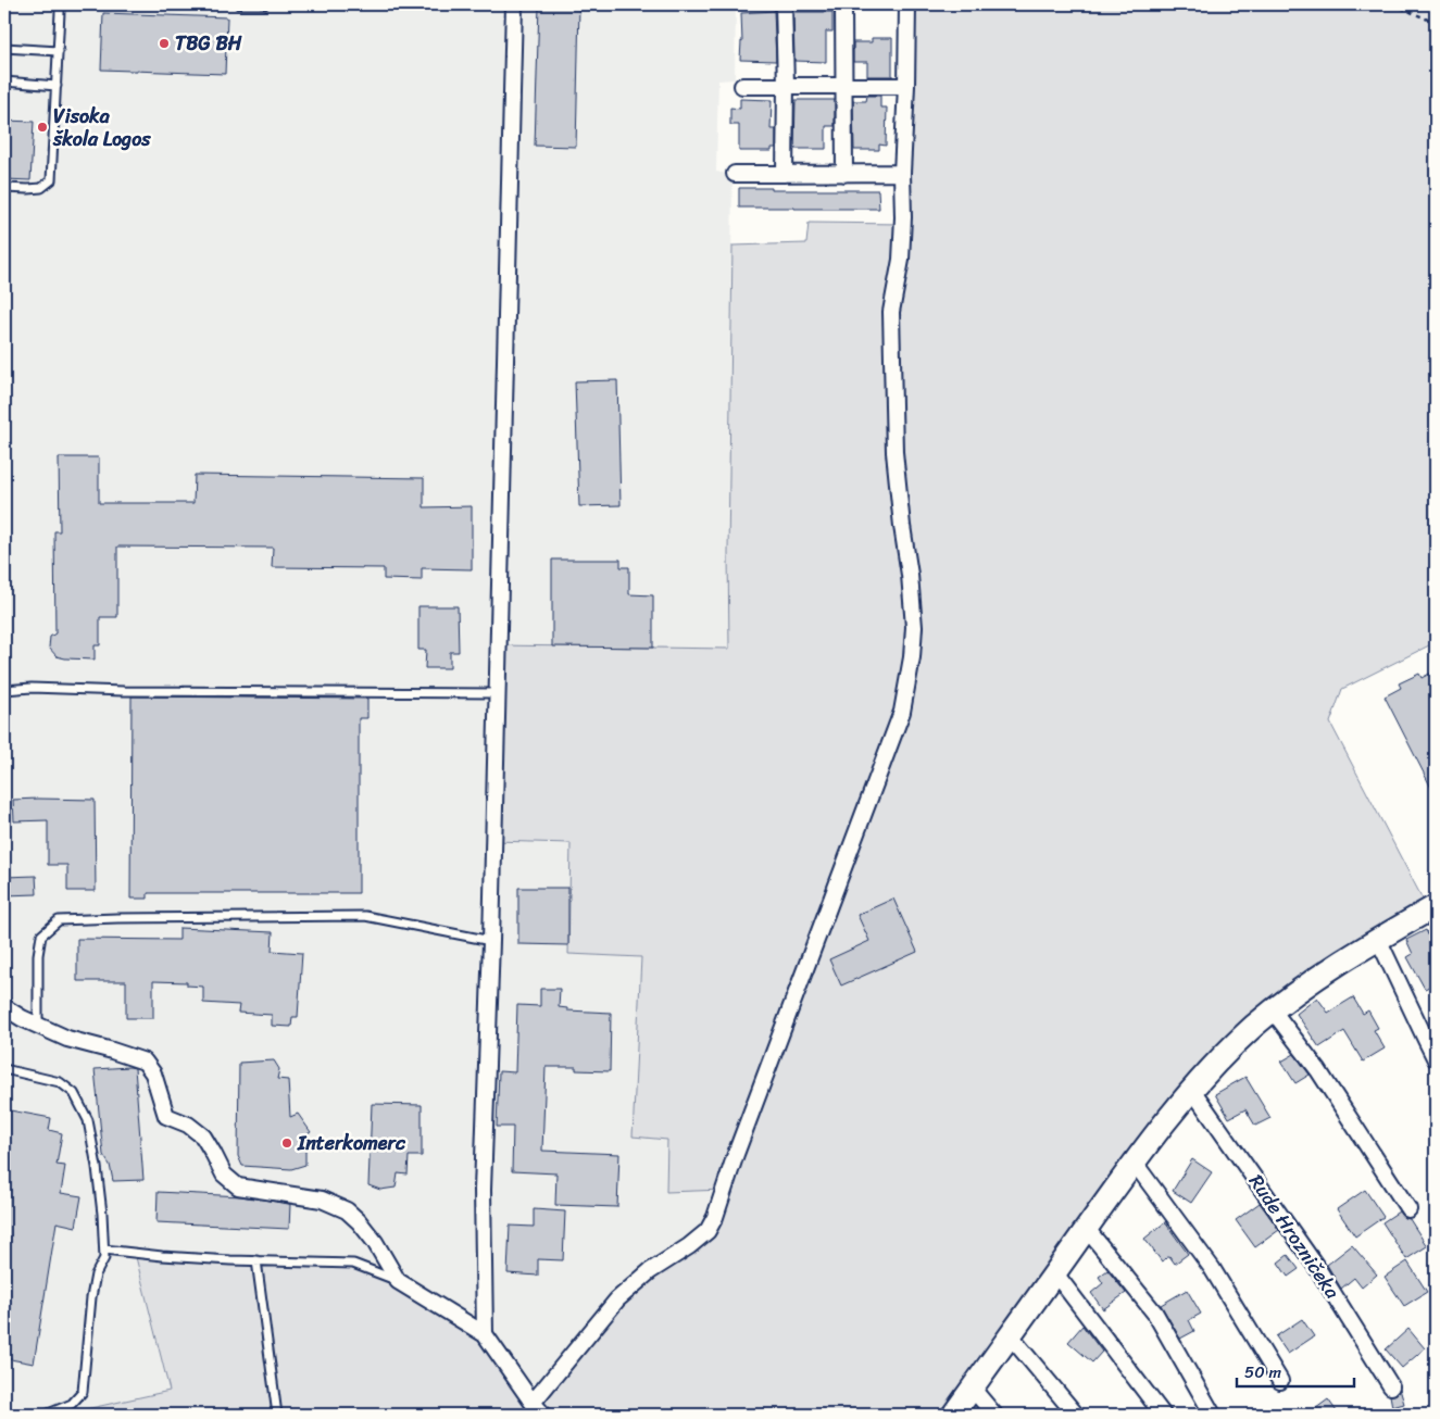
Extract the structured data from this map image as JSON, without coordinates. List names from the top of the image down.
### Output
{
  "streets": {
    "street": ["Rude Hrozničeka"]
  },
  "places": ["TBG BH", "Visoka škola Logos", "Interkomerc"],
  "scale_bar": "50 m"
}
